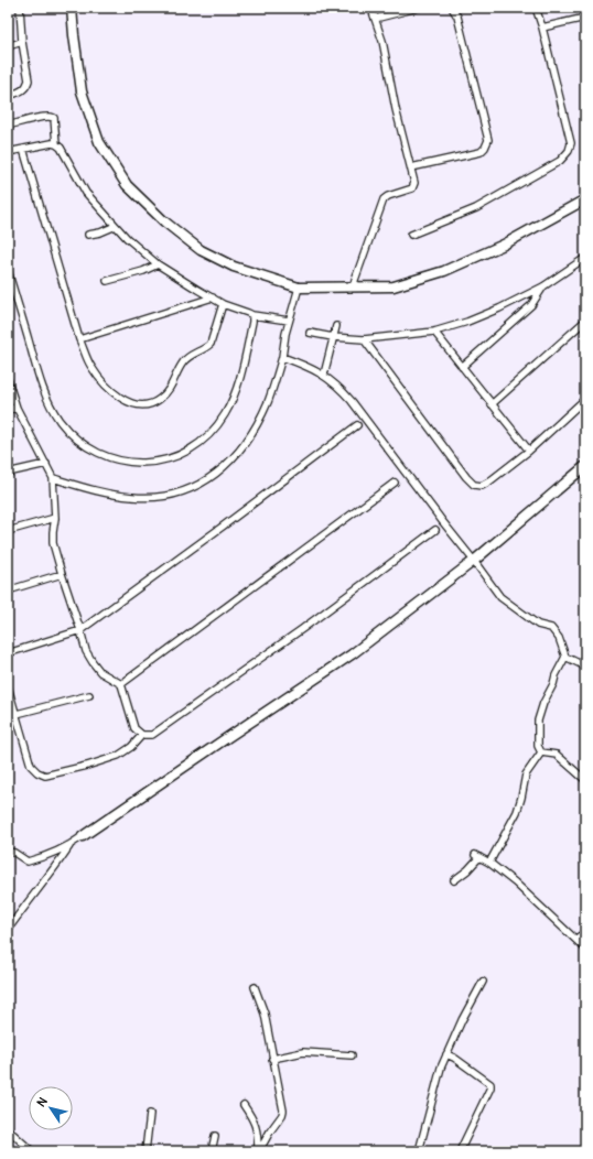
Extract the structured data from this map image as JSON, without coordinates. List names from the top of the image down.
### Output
{
  "north": "top left"
}
